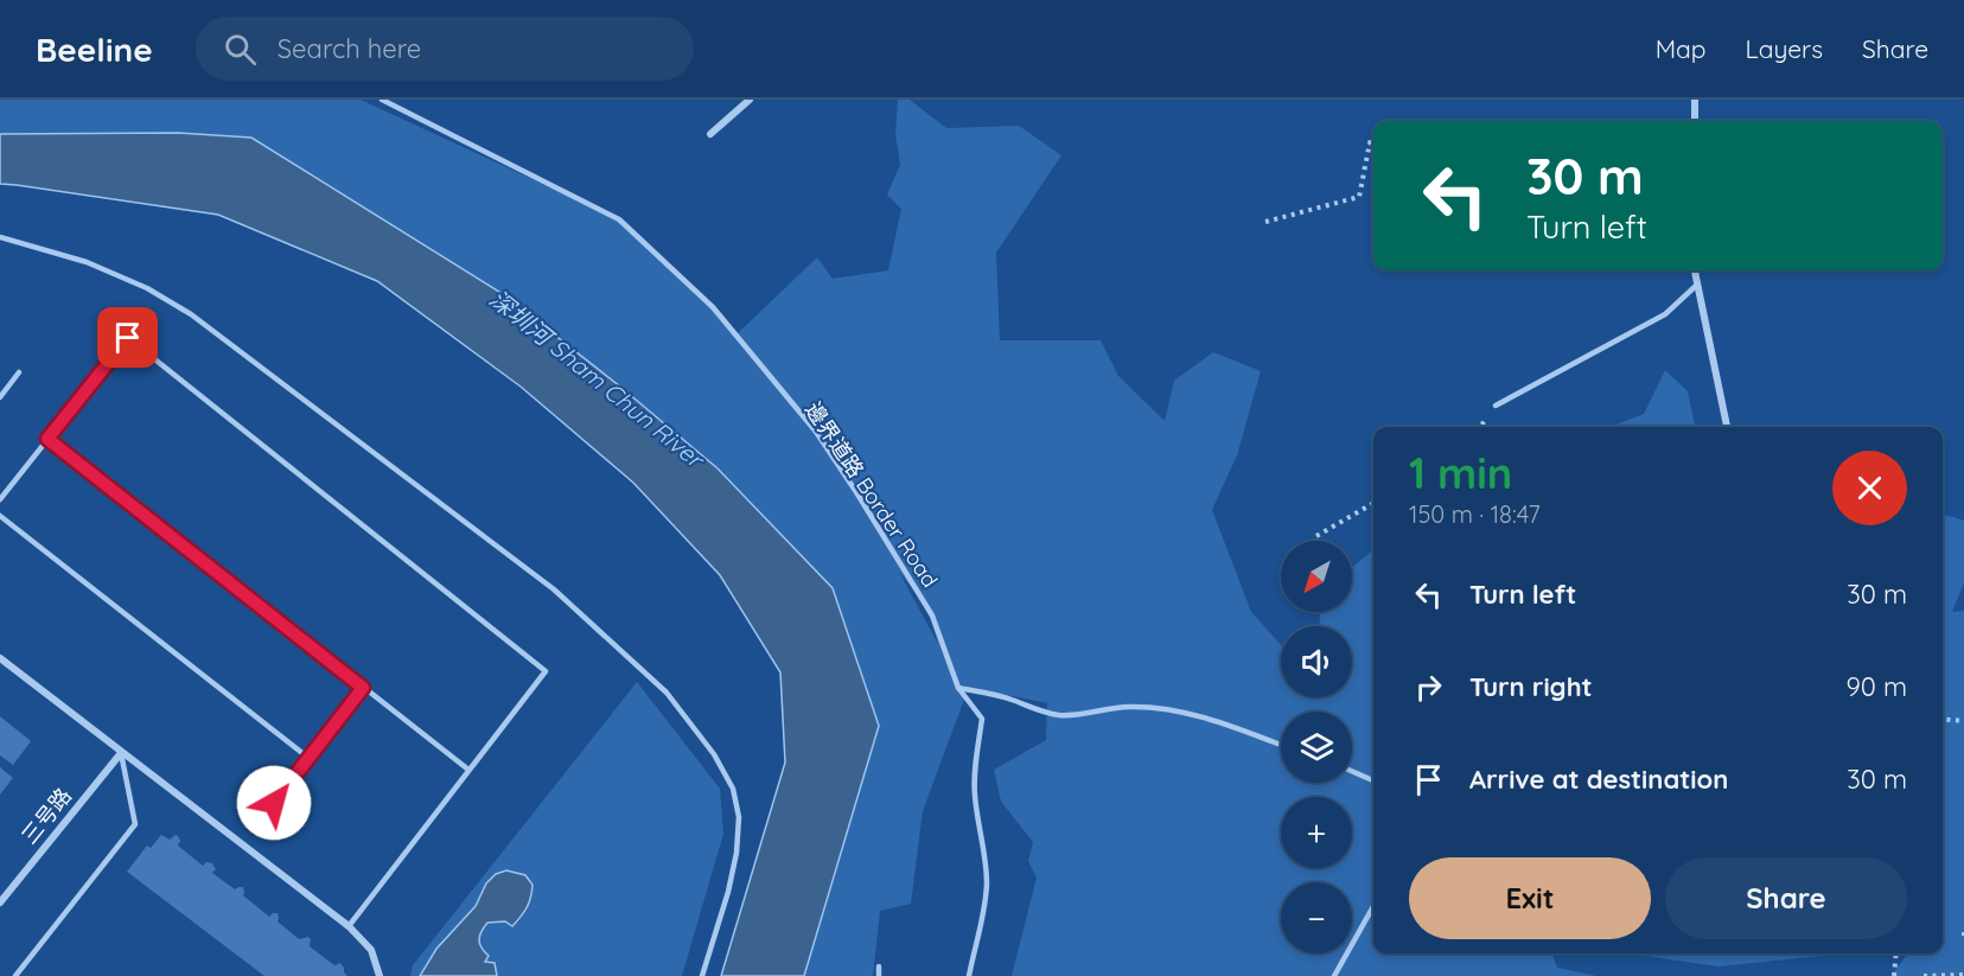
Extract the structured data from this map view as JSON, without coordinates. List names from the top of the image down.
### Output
{
  "streets": {
    "street": ["三号路"],
    "lane": ["邊界道路 Border Road"]
  },
  "water": ["深圳河 Sham Chun River"],
  "north": "bottom left",
  "page": {
    "header": "Beeline",
    "search": "Search here",
    "nav": ["Map", "Layers", "Share"],
    "turn": ["30 m", "Turn left"],
    "heading": ["1 min", "150 m · 18:47"],
    "map_buttons": ["+", "−"],
    "list": [
      {
        "name": "Turn left",
        "value": "30 m"
      },
      {
        "name": "Turn right",
        "value": "90 m"
      },
      {
        "name": "Arrive at destination",
        "value": "30 m"
      }
    ],
    "buttons": ["Exit", "Share"]
  }
}
